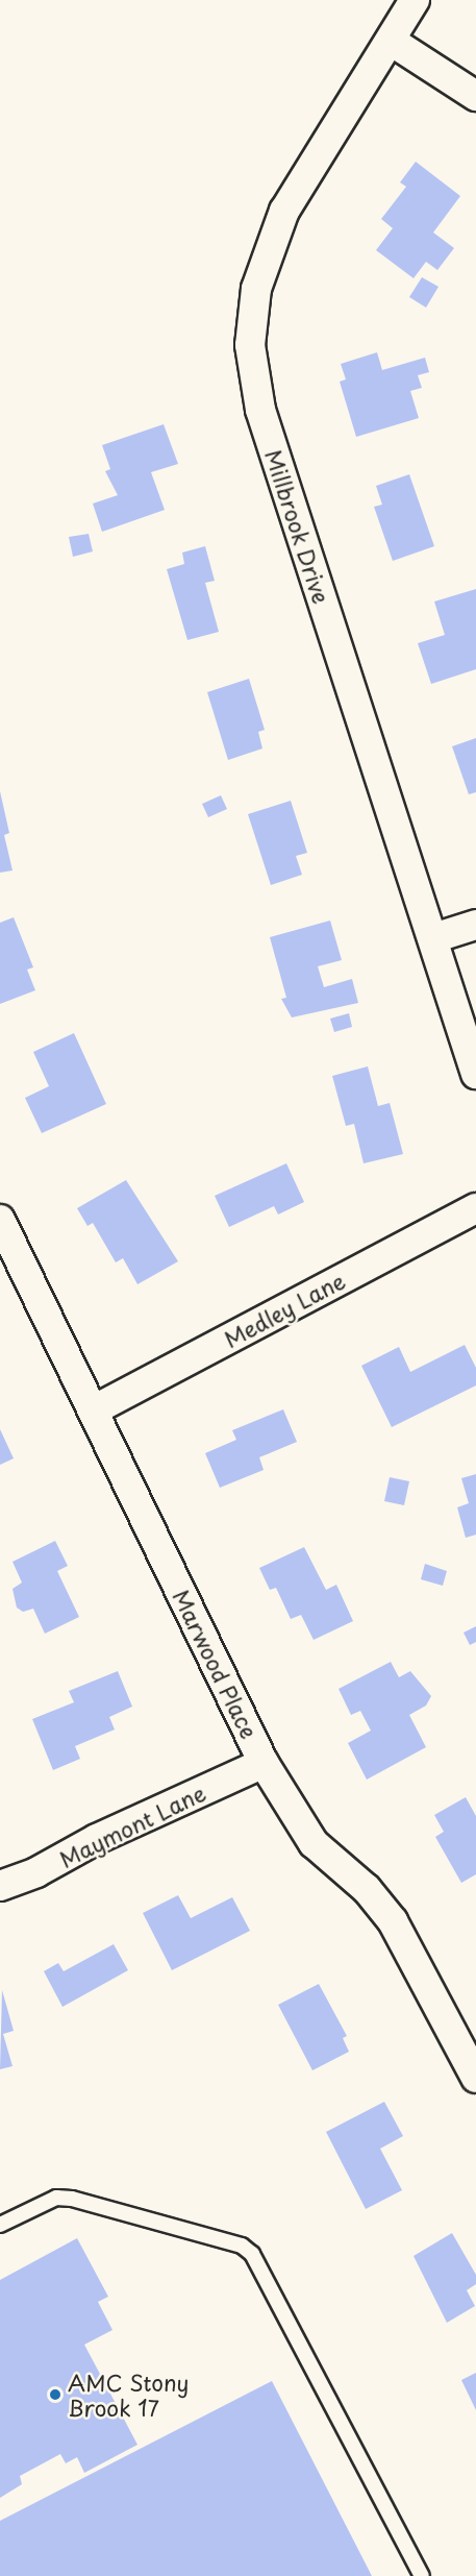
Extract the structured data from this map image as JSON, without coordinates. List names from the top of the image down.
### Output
{
  "streets": {
    "street": [
      "Millbrook Drive",
      "Medley Lane",
      "Marwood Place",
      "Maymont Lane"
    ]
  },
  "crossings": [
    ["Medley Lane", "Marwood Place"],
    ["Marwood Place", "Maymont Lane"]
  ],
  "places": ["AMC Stony Brook 17"]
}
